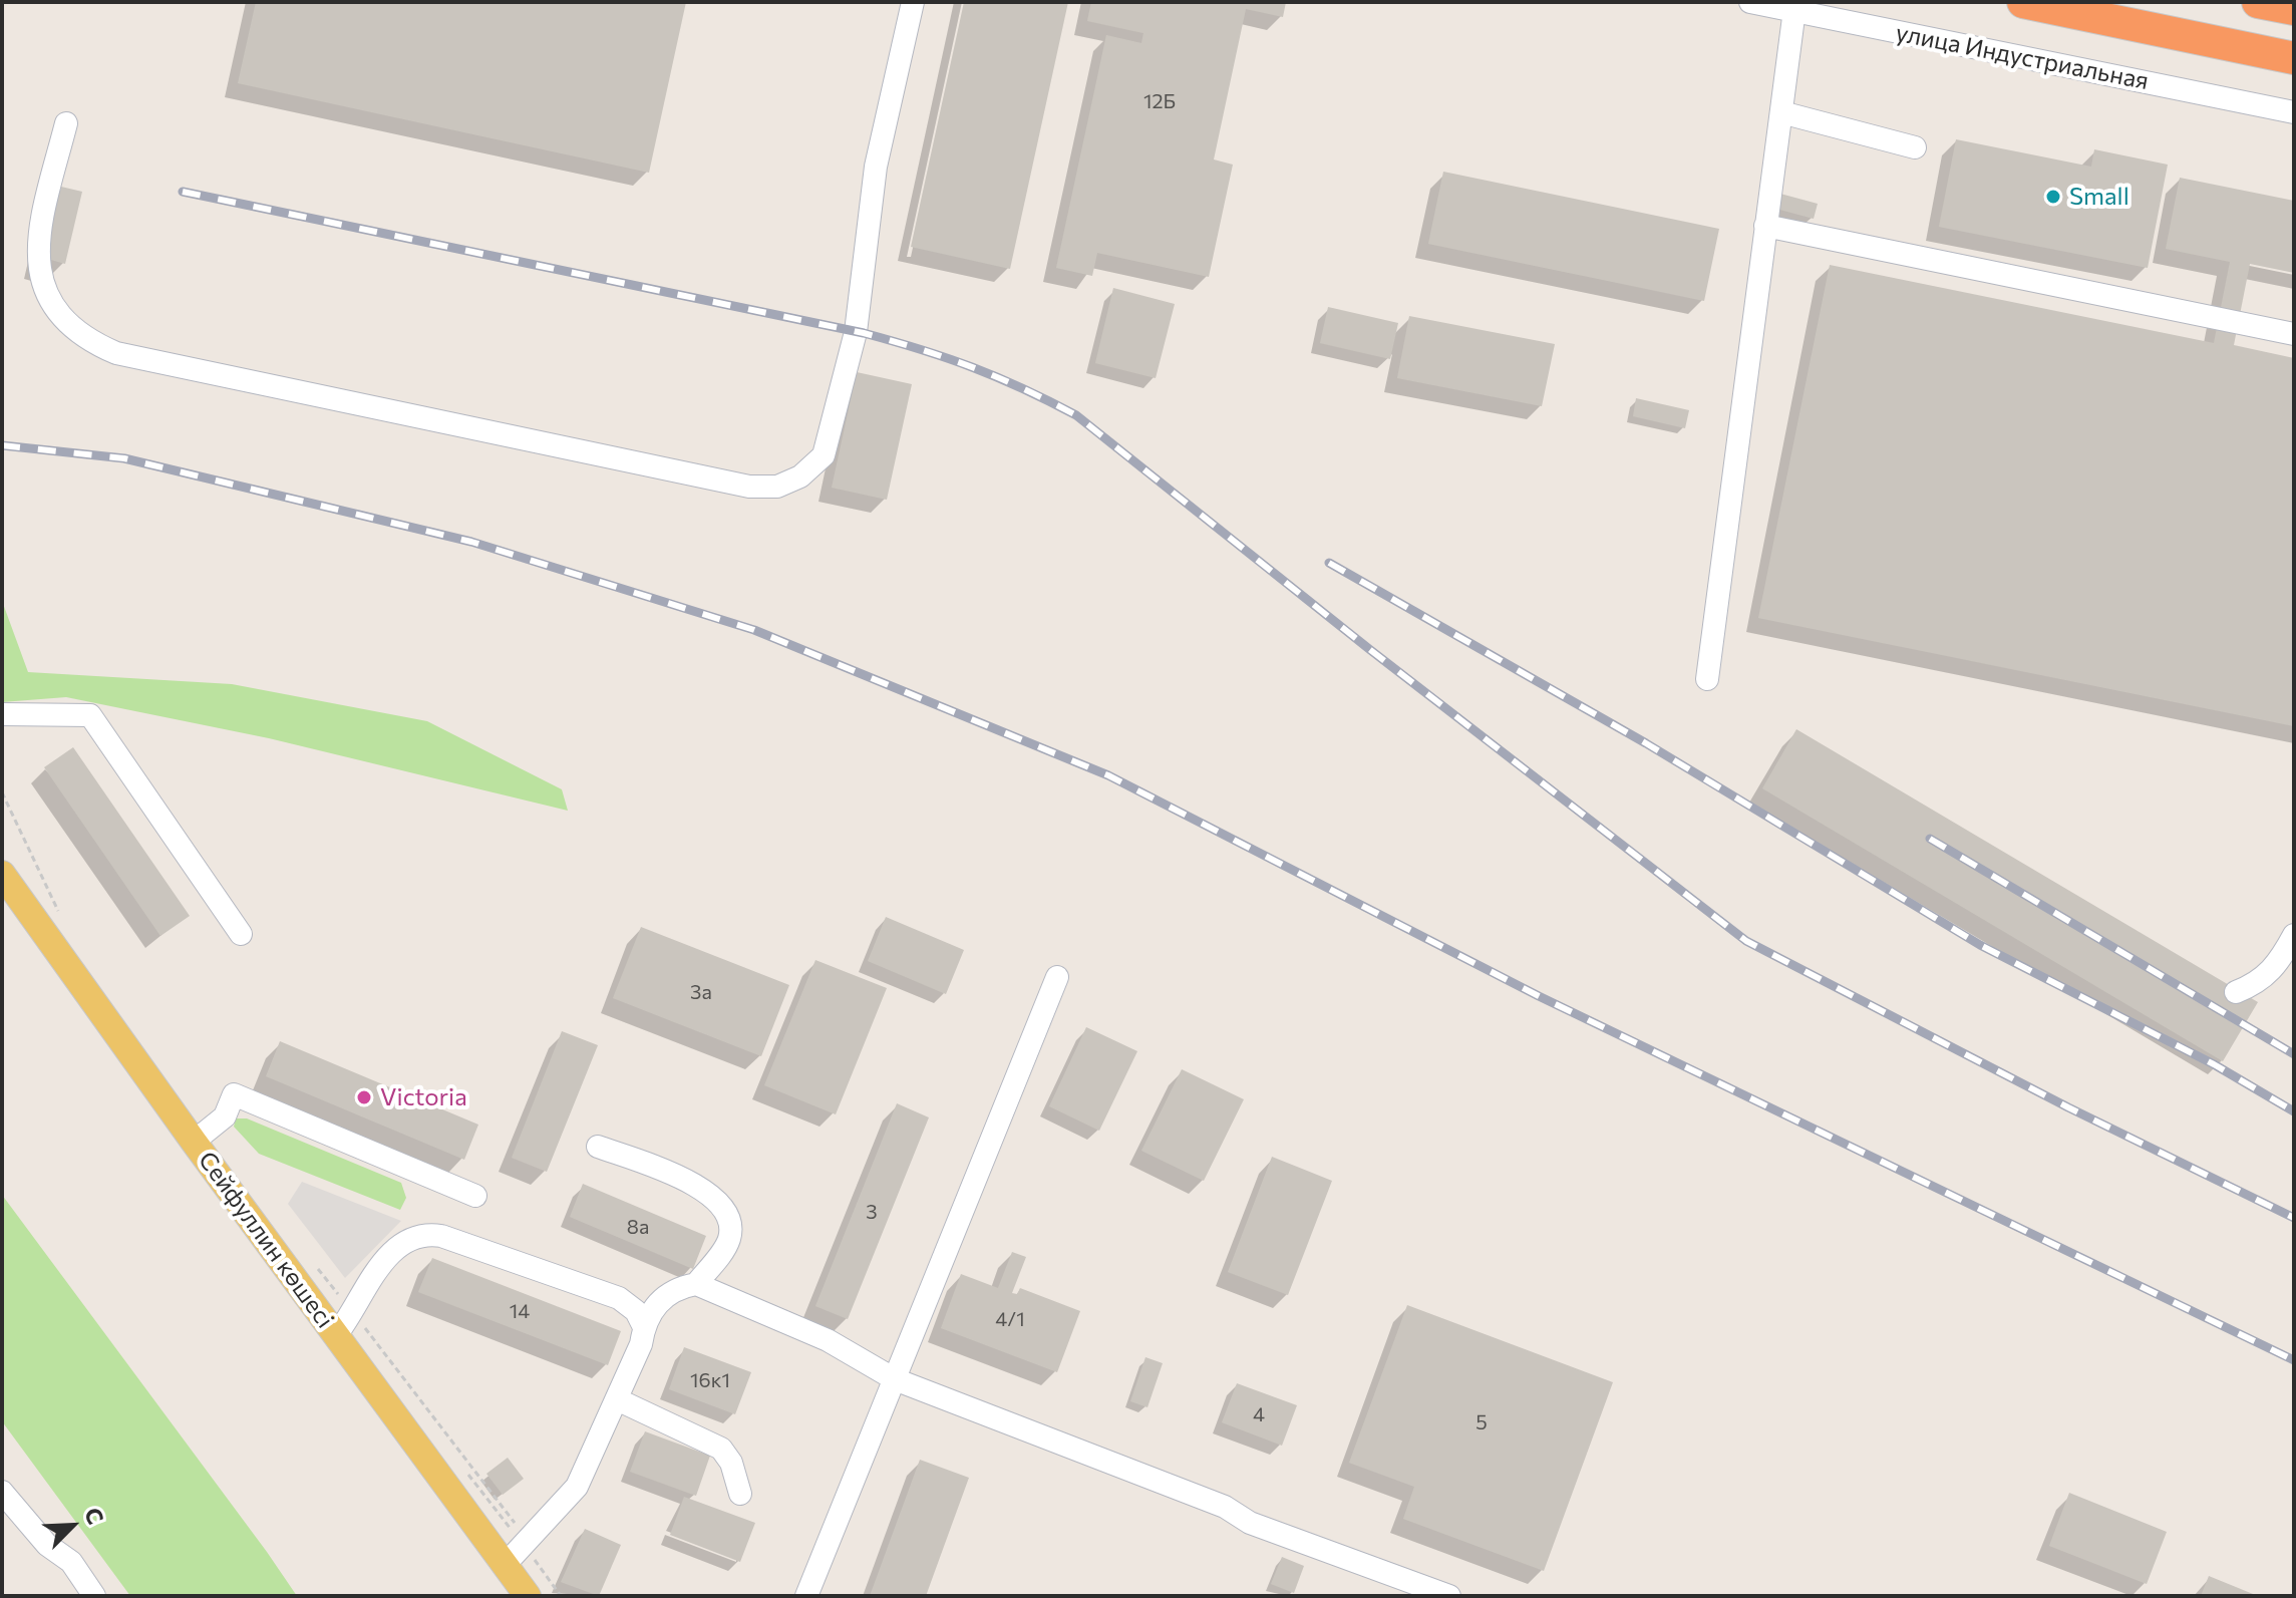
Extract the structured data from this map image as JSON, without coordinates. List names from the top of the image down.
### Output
{
  "streets": {
    "main road": ["Сейфуллин көшесі"],
    "street": ["улица Индустриальная"]
  },
  "places": ["Small", "Victoria"],
  "house_numbers": [
    "12Б",
    "3а",
    "3",
    "8а",
    "14",
    "4/1",
    "16к1",
    "4",
    "5"
  ],
  "north": "top right"
}
